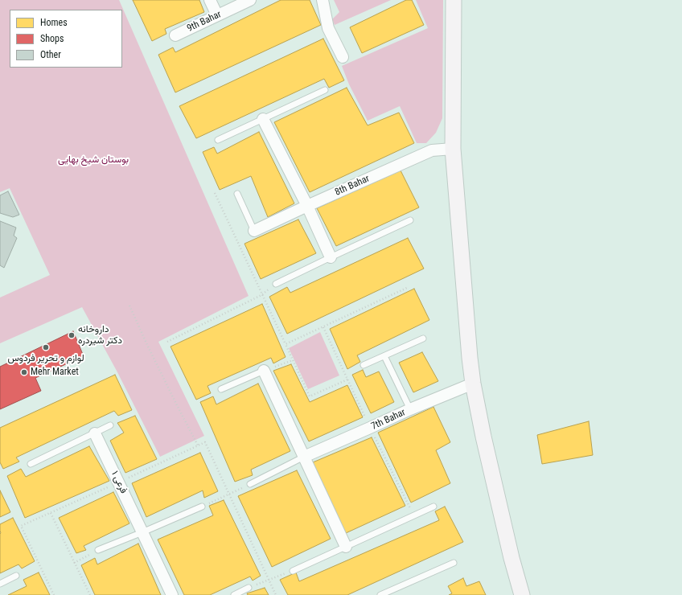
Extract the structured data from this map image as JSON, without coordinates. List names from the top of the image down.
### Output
{
  "streets": {
    "street": [
      "9th Bahar",
      "8th Bahar",
      "7th Bahar",
      "فرعی ۱"
    ]
  },
  "parks": ["بوستان شیخ بهایی"],
  "places": ["داروخانه دکتر شیردره", "لوازم و تحریر فردوس", "Mehr Market"],
  "legend": ["Homes", "Shops", "Other"]
}
